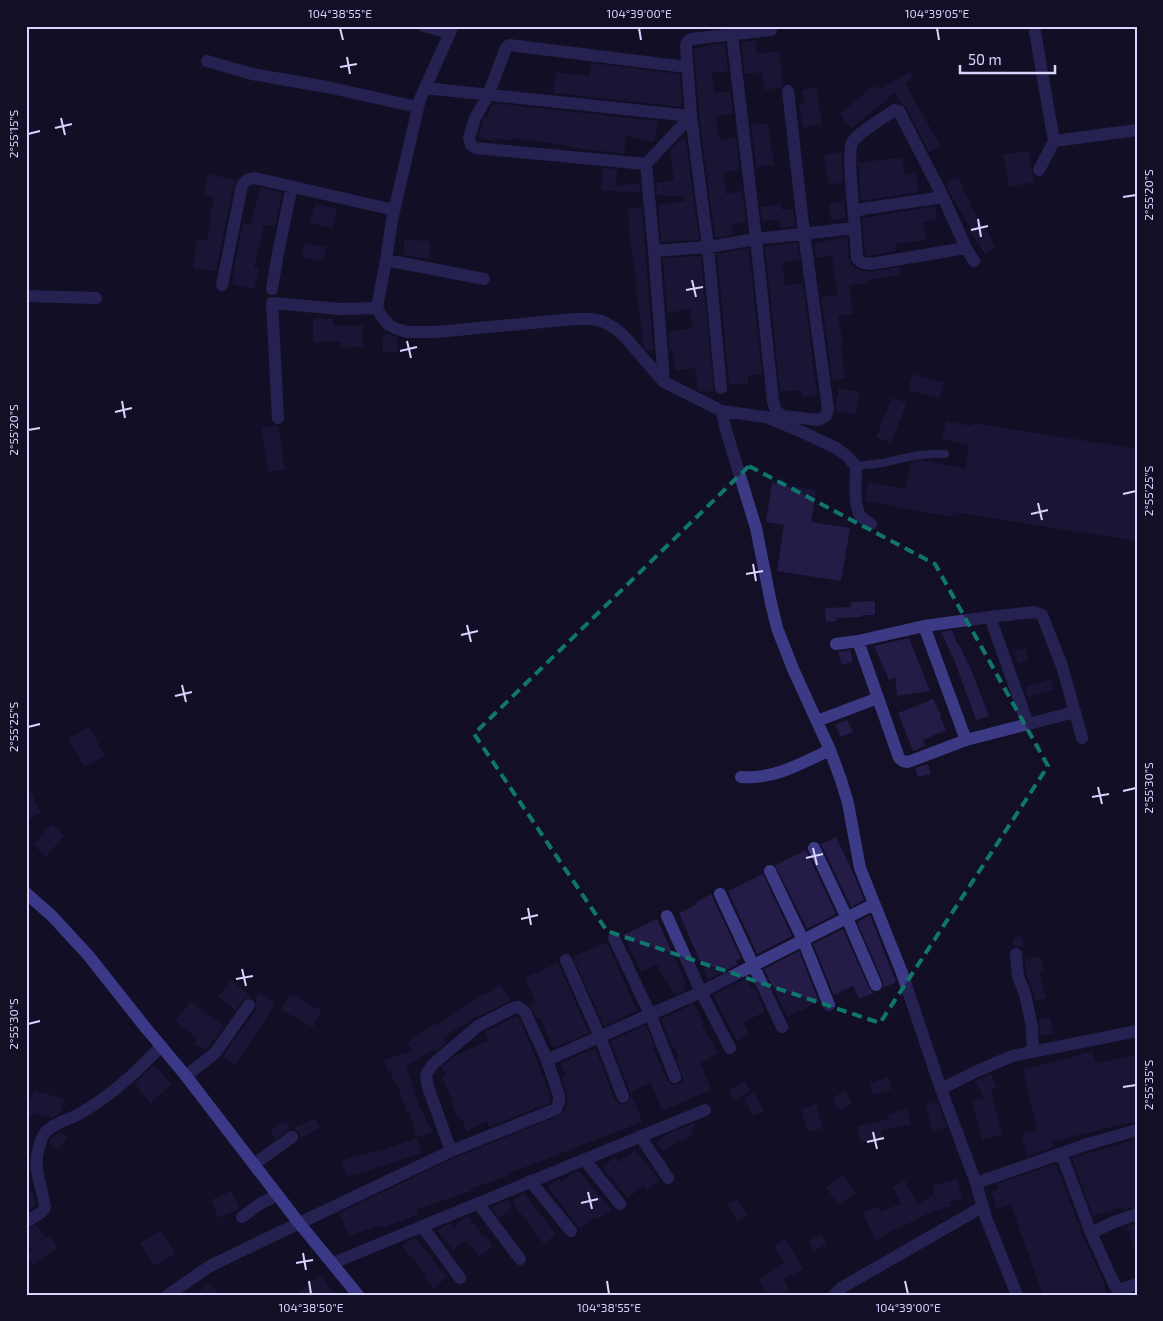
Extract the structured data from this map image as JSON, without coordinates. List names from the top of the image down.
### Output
{
  "scale_bar": "50 m",
  "coordinates": [
    "104°38'55\"E",
    "104°39'00\"E",
    "104°39'05\"E",
    "2°55'15\"S",
    "2°55'20\"S",
    "2°55'25\"S",
    "2°55'30\"S",
    "2°55'35\"S",
    "104°38'50\"E"
  ]
}
